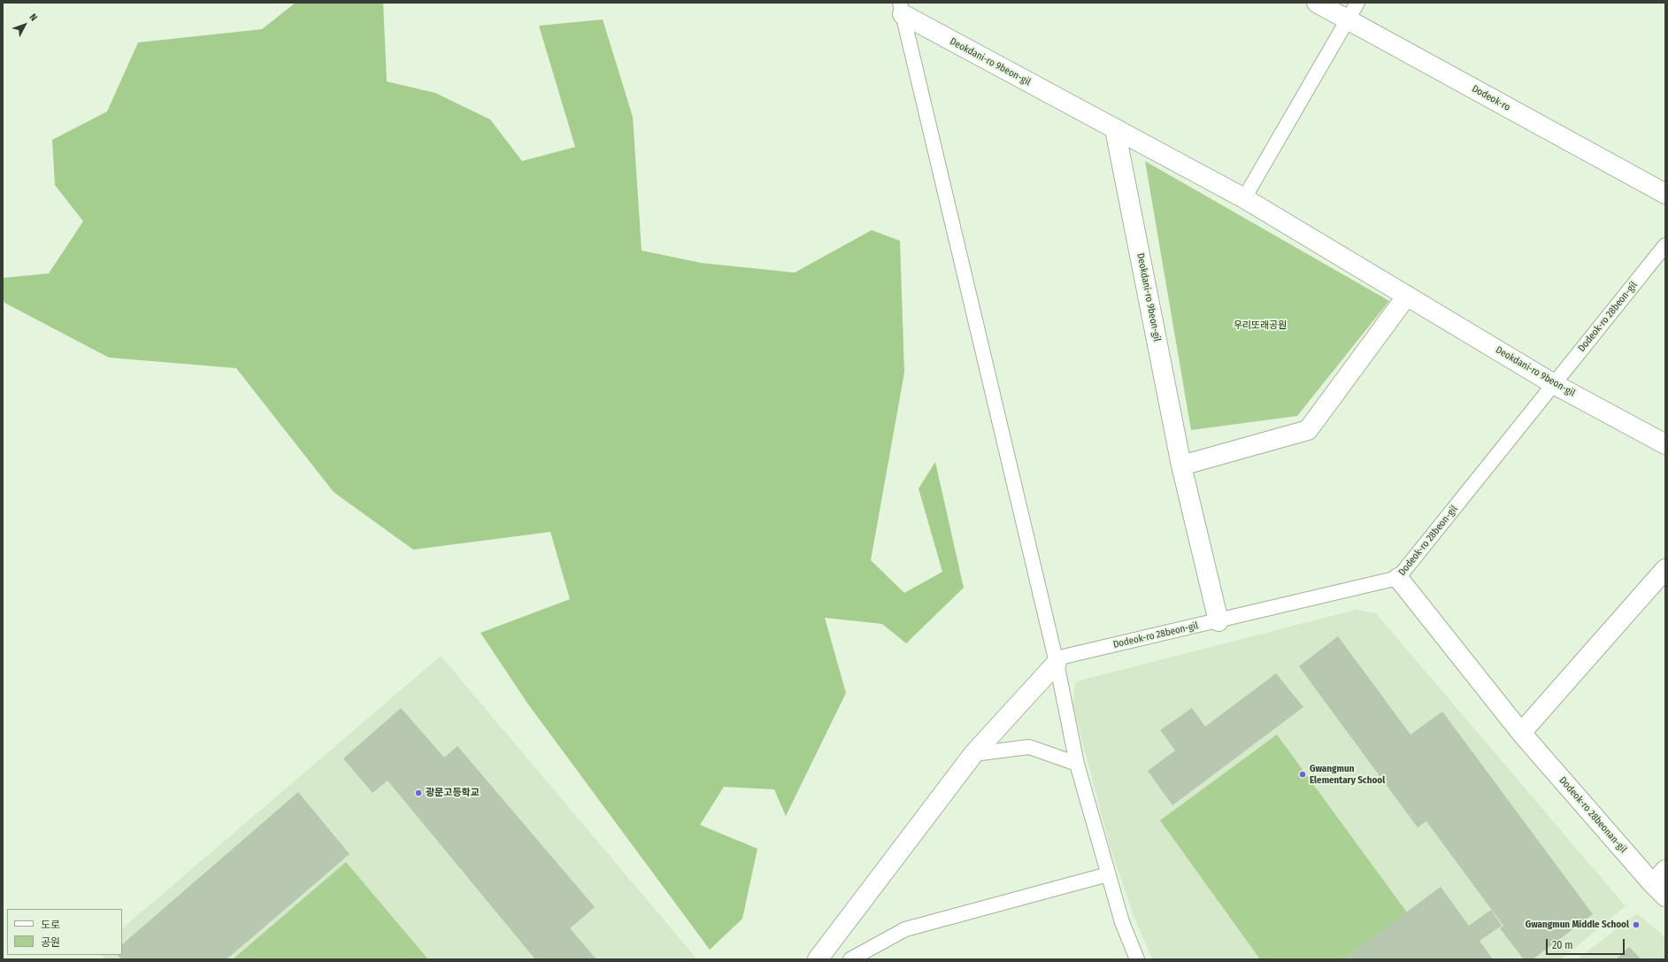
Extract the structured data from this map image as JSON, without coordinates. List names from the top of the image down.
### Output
{
  "streets": {
    "street": ["Deokdani-ro 9beon-gil", "Dodeok-ro", "Dodeok-ro 28beonan-gil"],
    "lane": ["Dodeok-ro 28beon-gil"]
  },
  "crossings": [
    ["Deokdani-ro 9beon-gil", "Dodeok-ro 28beon-gil"],
    ["Dodeok-ro 28beon-gil", "Dodeok-ro 28beonan-gil"]
  ],
  "parks": ["우리또래공원"],
  "places": ["Gwangmun Elementary School", "광문고등학교", "Gwangmun Middle School"],
  "legend": ["도로", "공원"],
  "scale_bar": "20 m",
  "north": "top right"
}
